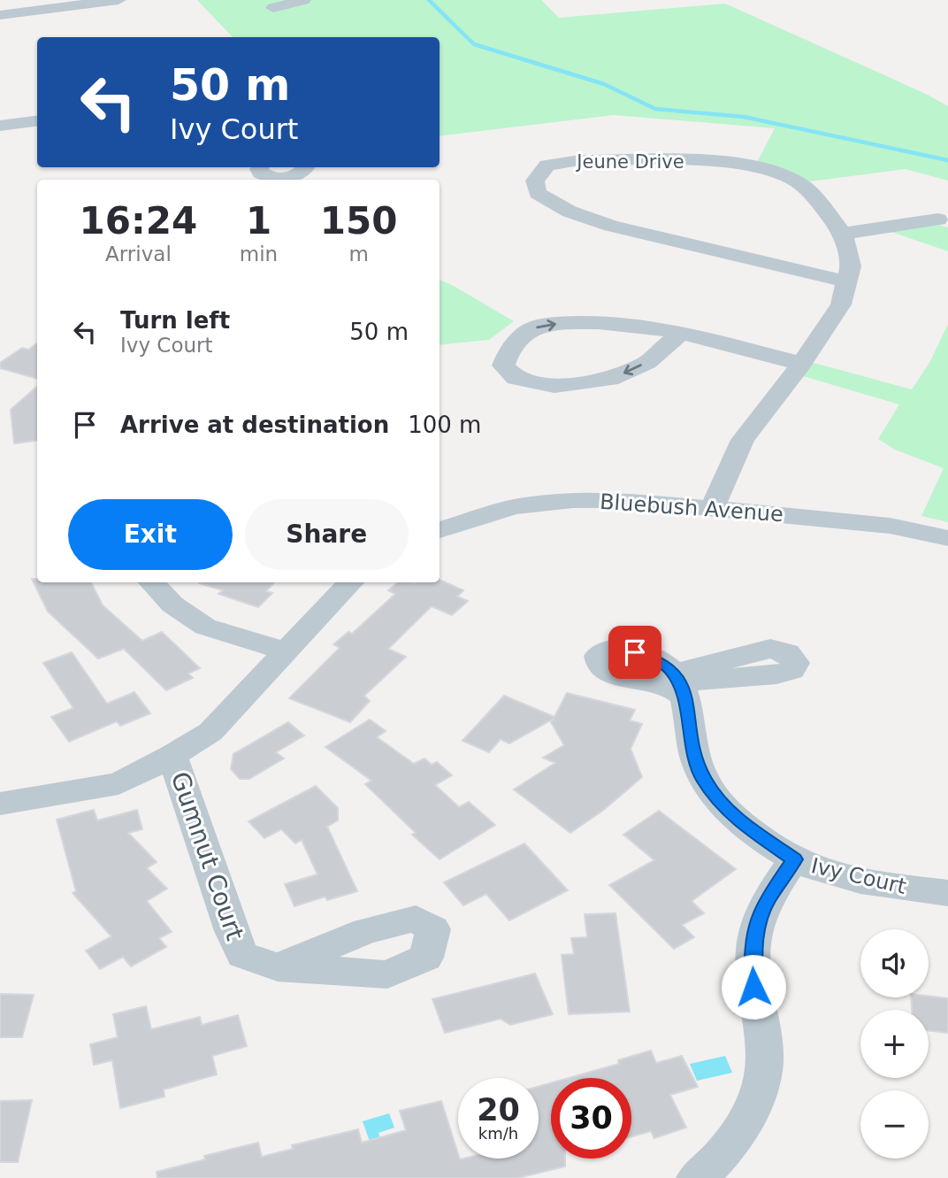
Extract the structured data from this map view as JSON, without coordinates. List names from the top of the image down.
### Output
{
  "streets": {
    "street": [
      "Jeune Drive",
      "Bluebush Avenue",
      "Gumnut Court",
      "Ivy Court"
    ]
  },
  "crossings": [
    ["Jeune Drive", "Bluebush Avenue"]
  ],
  "page": {
    "turn": ["50 m", "Ivy Court"],
    "eta": [
      "16:24",
      "Arrival",
      "1",
      "min",
      "150",
      "m"
    ],
    "list": [
      {
        "name": "Turn left",
        "note": "Ivy Court",
        "value": "50 m"
      },
      {
        "name": "Arrive at destination",
        "value": "100 m"
      }
    ],
    "buttons": ["Exit", "Share"],
    "map_buttons": ["+", "−"],
    "speed": "20 km/h",
    "limit": "30"
  }
}
